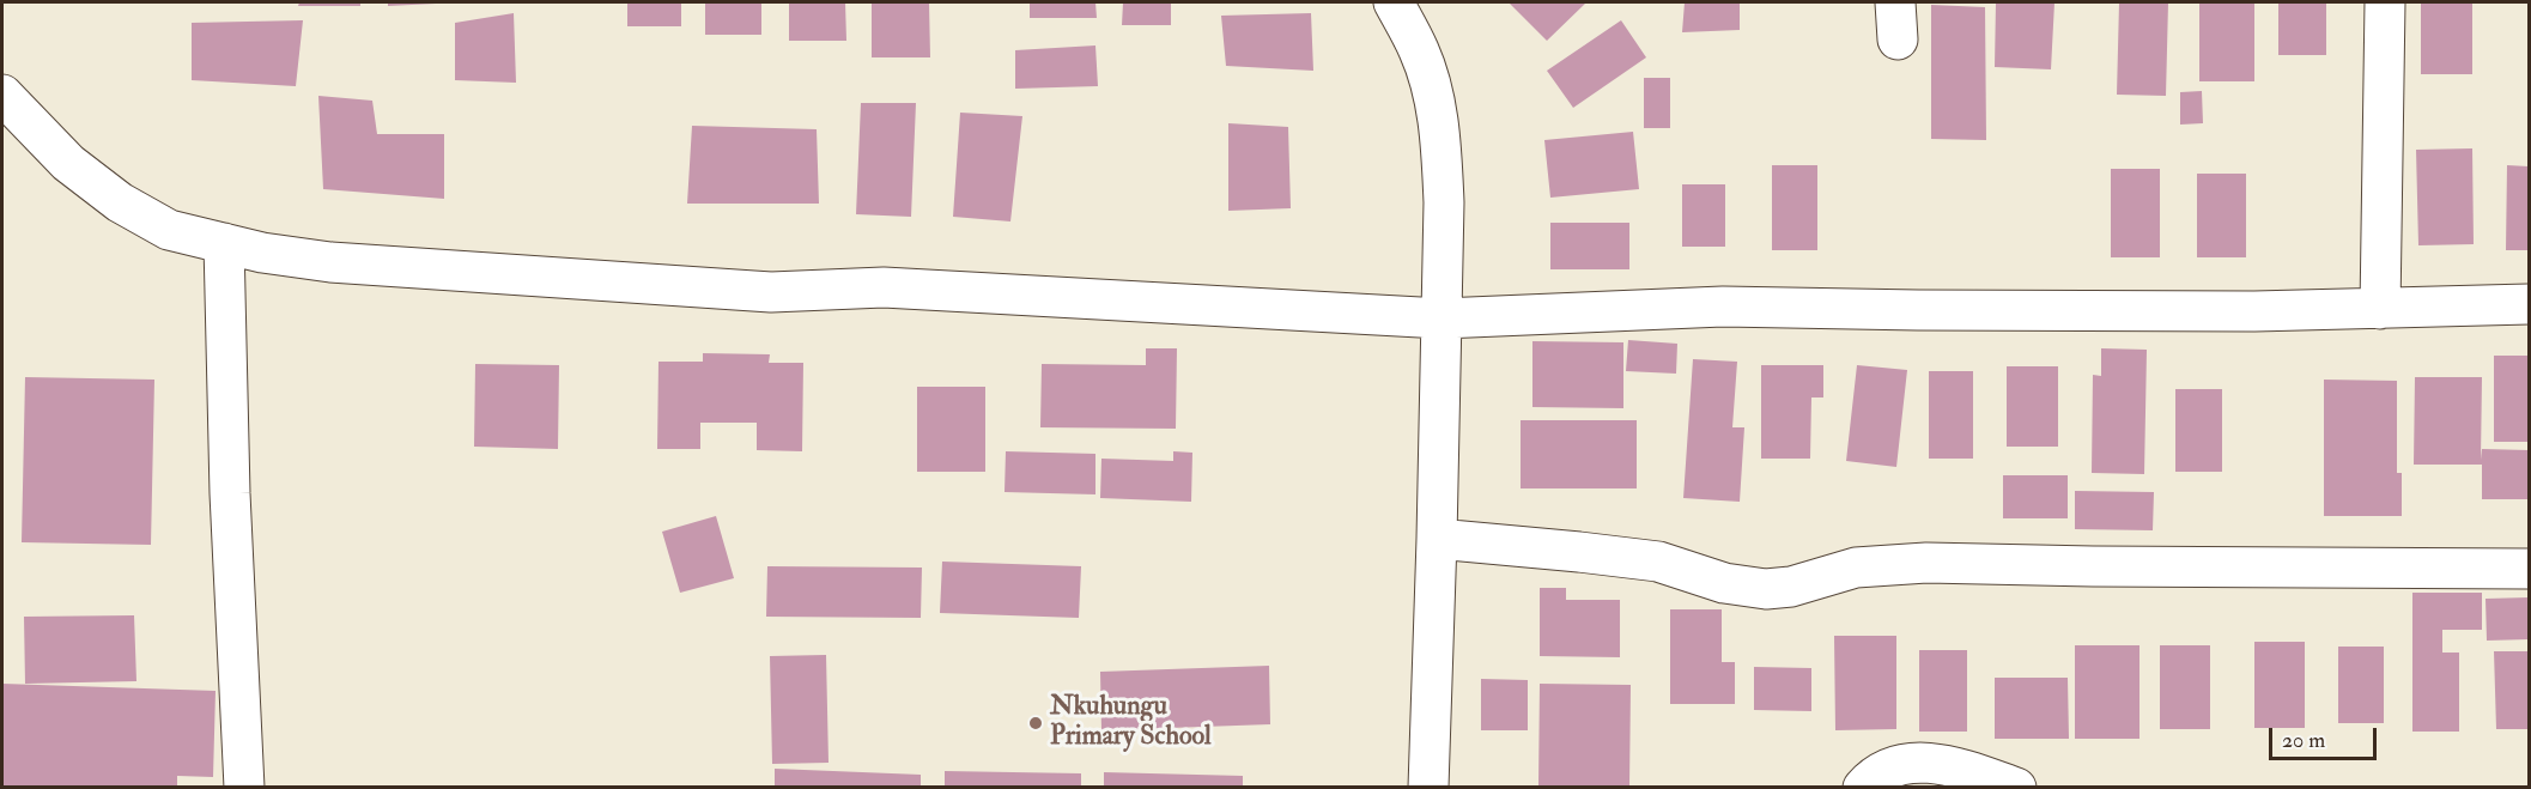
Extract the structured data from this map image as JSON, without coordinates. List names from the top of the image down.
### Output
{
  "places": ["Nkuhungu Primary School"],
  "scale_bar": "20 m"
}
